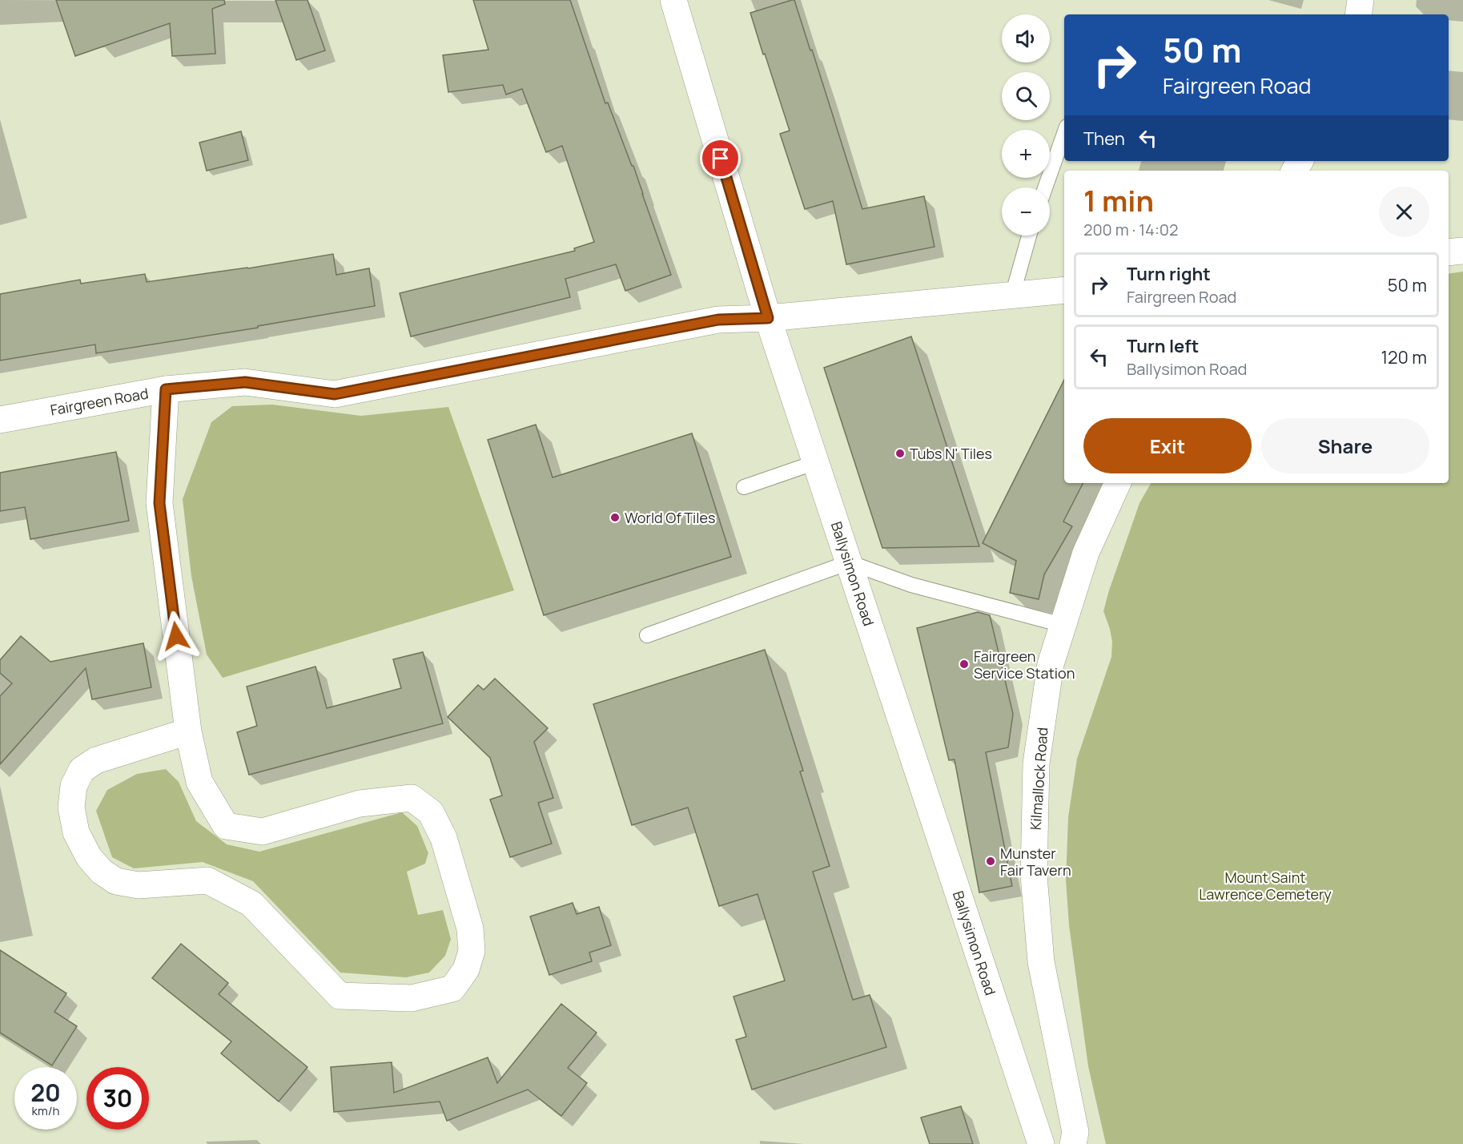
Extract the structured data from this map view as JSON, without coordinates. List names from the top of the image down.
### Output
{
  "streets": {
    "street": ["Fairgreen Road", "Ballysimon Road", "Kilmallock Road"]
  },
  "crossings": [
    ["Fairgreen Road", "Ballysimon Road"]
  ],
  "parks": ["Mount Saint Lawrence Cemetery"],
  "places": [
    "Tubs N' Tiles",
    "World Of Tiles",
    "Fairgreen Service Station",
    "Munster Fair Tavern"
  ],
  "page": {
    "map_buttons": ["+", "−"],
    "turn": ["50 m", "Fairgreen Road"],
    "then": "Then",
    "heading": ["1 min", "200 m · 14:02"],
    "list": [
      {
        "name": "Turn right",
        "note": "Fairgreen Road",
        "value": "50 m"
      },
      {
        "name": "Turn left",
        "note": "Ballysimon Road",
        "value": "120 m"
      }
    ],
    "buttons": ["Exit", "Share"],
    "speed": "20 km/h",
    "limit": "30"
  }
}
